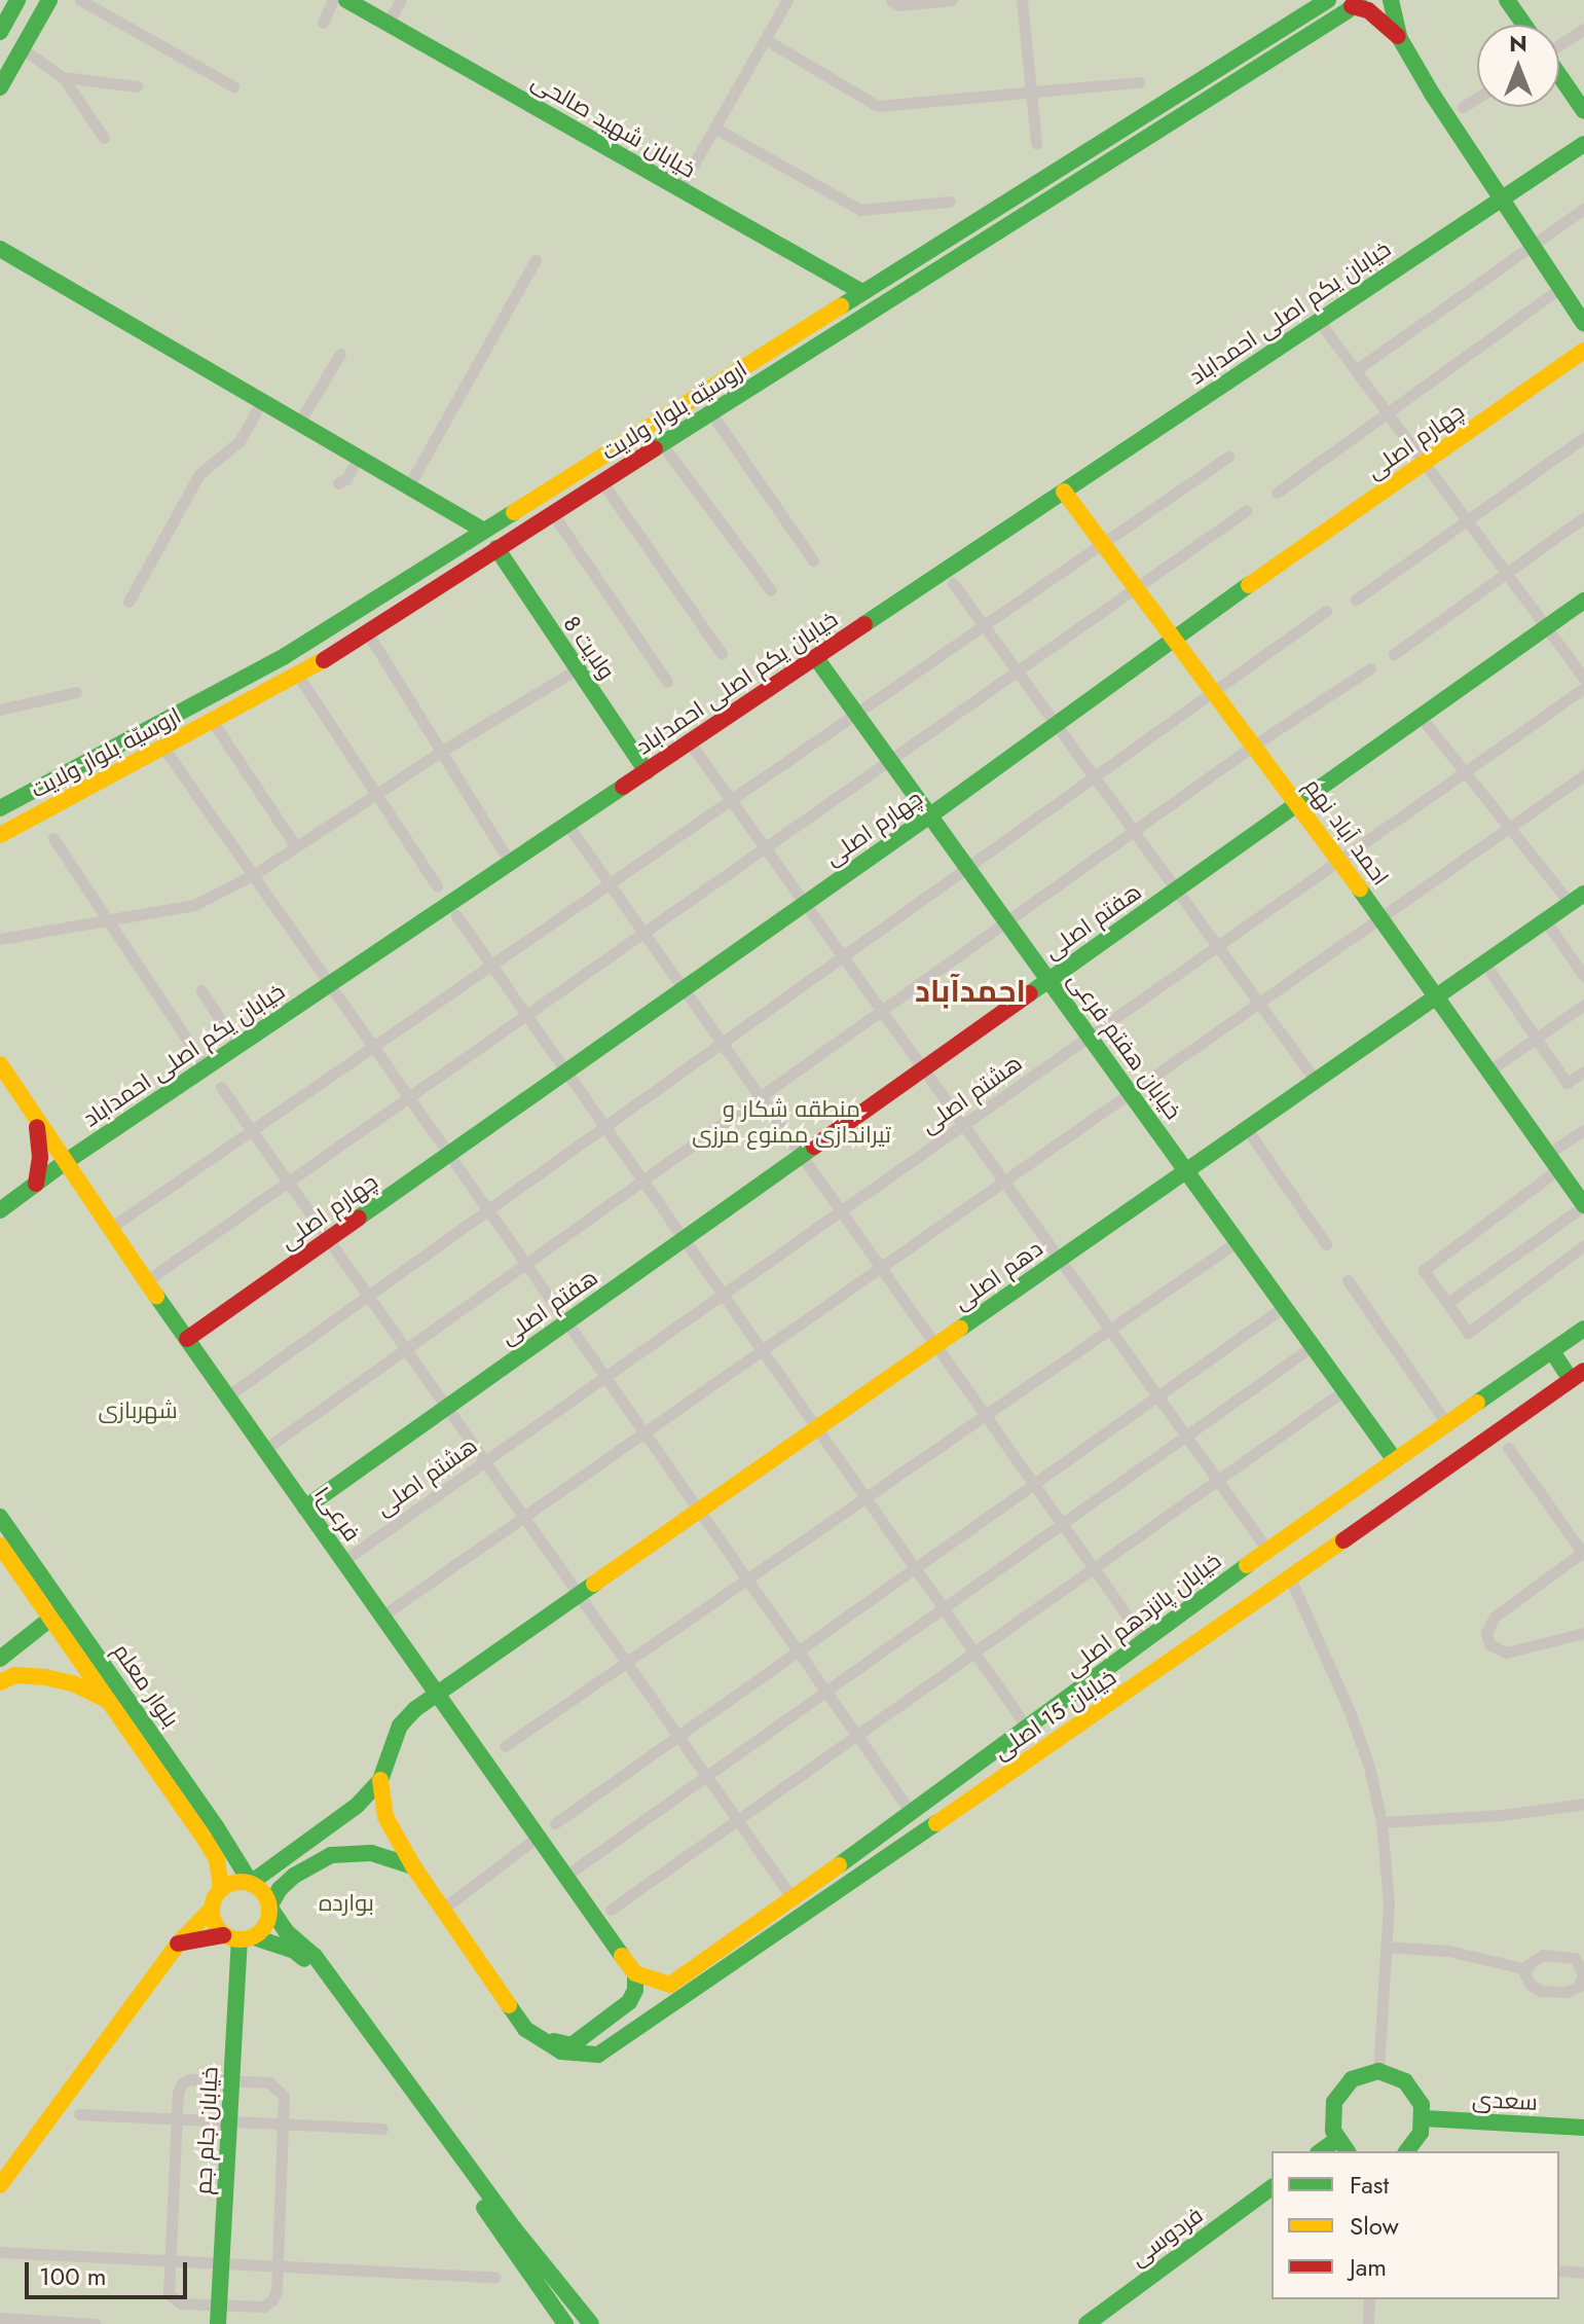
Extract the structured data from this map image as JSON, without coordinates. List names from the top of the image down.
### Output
{
  "streets": {
    "main road": [
      "خیابان شهید صالحی",
      "خیابان یکم اصلی احمداباد",
      "اروسیّه بلوار ولایت",
      "چهارم اصلی",
      "ولایت 8",
      "احمد آباد نهم",
      "هفتم اصلی",
      "خیابان هفتم فرعی",
      "دهم اصلی",
      "فرعی۱",
      "خیابان پانزدهم اصلی",
      "بلوار معلم",
      "خیابان 15 اصلی",
      "سعدی",
      "خیابان جام جم",
      "فردوسی"
    ],
    "street": ["هشتم اصلی"]
  },
  "crossings": [
    ["خیابان شهید صالحی", "اروسیّه بلوار ولایت"],
    ["خیابان یکم اصلی احمداباد", "ولایت 8"],
    ["خیابان یکم اصلی احمداباد", "احمد آباد نهم"],
    ["خیابان یکم اصلی احمداباد", "خیابان هفتم فرعی"],
    ["خیابان یکم اصلی احمداباد", "فرعی۱"],
    ["اروسیّه بلوار ولایت", "ولایت 8"],
    ["چهارم اصلی", "احمد آباد نهم"],
    ["چهارم اصلی", "خیابان هفتم فرعی"],
    ["چهارم اصلی", "فرعی۱"],
    ["احمد آباد نهم", "هفتم اصلی"],
    ["احمد آباد نهم", "هشتم اصلی"],
    ["احمد آباد نهم", "دهم اصلی"],
    ["هفتم اصلی", "خیابان هفتم فرعی"],
    ["هفتم اصلی", "فرعی۱"],
    ["خیابان هفتم فرعی", "هشتم اصلی"],
    ["خیابان هفتم فرعی", "دهم اصلی"],
    ["خیابان هفتم فرعی", "خیابان پانزدهم اصلی"],
    ["هشتم اصلی", "فرعی۱"],
    ["دهم اصلی", "فرعی۱"],
    ["فرعی۱", "خیابان پانزدهم اصلی"],
    ["بلوار معلم", "خیابان جام جم"]
  ],
  "districts": ["احمدآباد"],
  "parks": ["منطقه شکار و تیراندازی ممنوع مرزی", "شهربازی", "بوارده"],
  "legend": ["Fast", "Slow", "Jam"],
  "scale_bar": "100 m",
  "north": "top"
}
